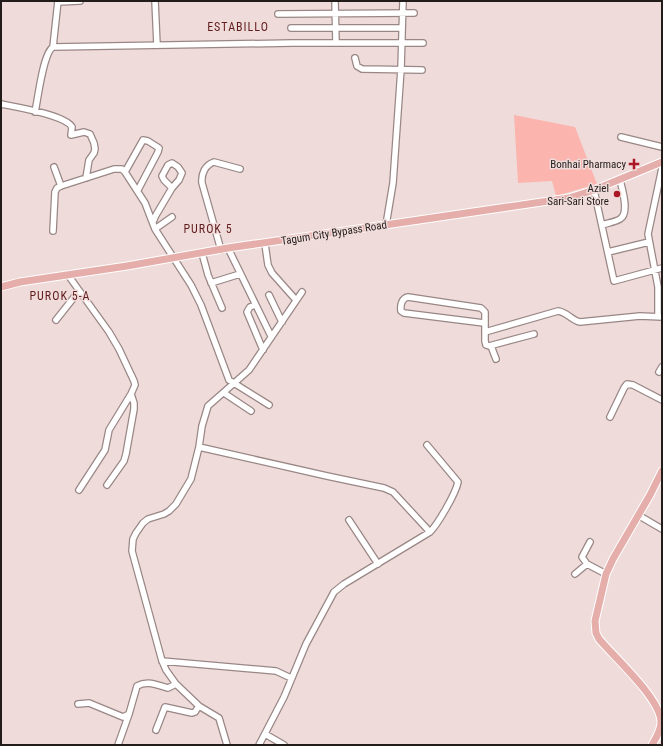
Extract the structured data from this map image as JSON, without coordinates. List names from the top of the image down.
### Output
{
  "streets": {
    "main road": ["Tagum City Bypass Road"]
  },
  "districts": ["ESTABILLO", "PUROK 5", "PUROK 5-A"],
  "places": {
    "health": ["Bonhai Pharmacy"],
    "other": ["Aziel Sari-Sari Store"]
  }
}
